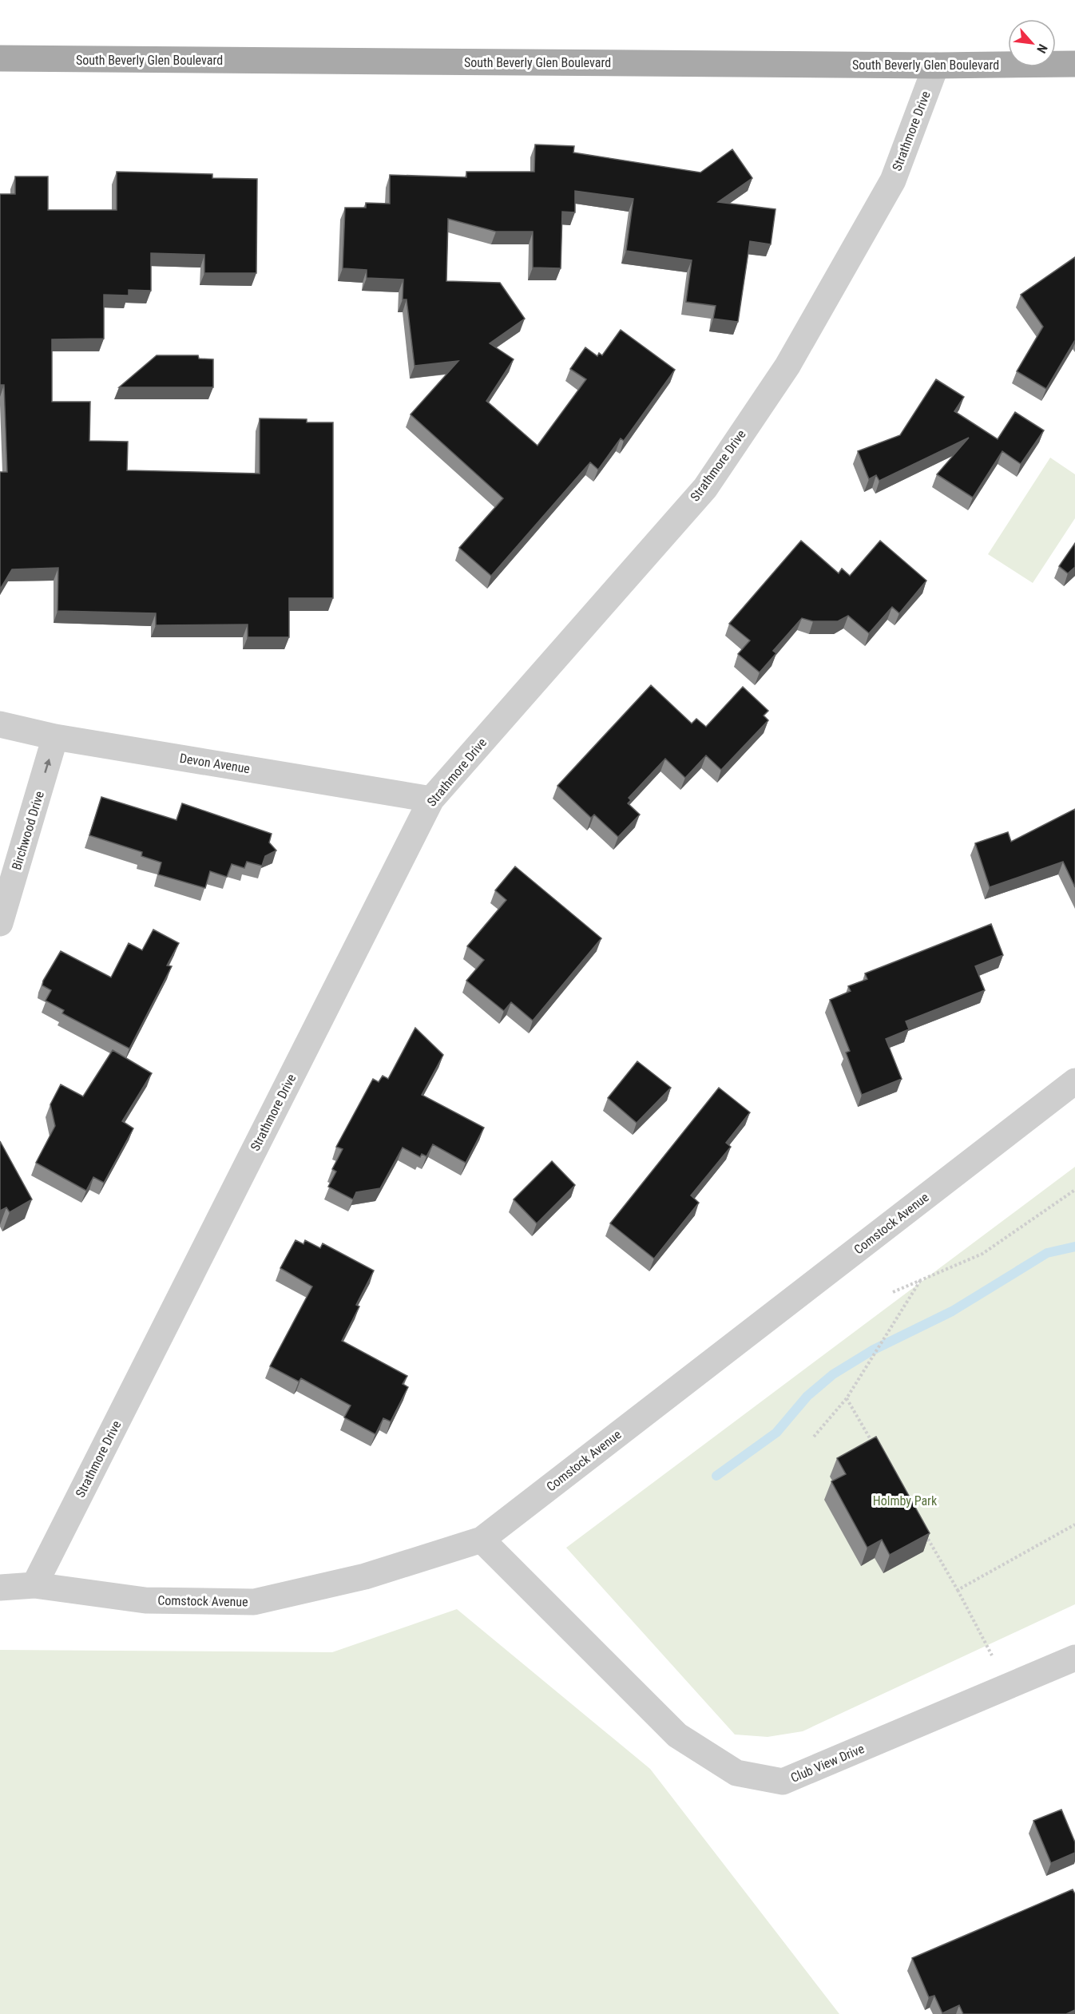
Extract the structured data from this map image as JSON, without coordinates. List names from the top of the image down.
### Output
{
  "streets": {
    "main road": ["South Beverly Glen Boulevard"],
    "street": [
      "Strathmore Drive",
      "Devon Avenue",
      "Birchwood Drive",
      "Comstock Avenue",
      "Club View Drive"
    ]
  },
  "crossings": [
    ["South Beverly Glen Boulevard", "Strathmore Drive"],
    ["Strathmore Drive", "Devon Avenue"],
    ["Strathmore Drive", "Comstock Avenue"],
    ["Devon Avenue", "Birchwood Drive"],
    ["Comstock Avenue", "Club View Drive"]
  ],
  "one_way": ["Birchwood Drive"],
  "parks": ["Holmby Park"],
  "north": "bottom right"
}
